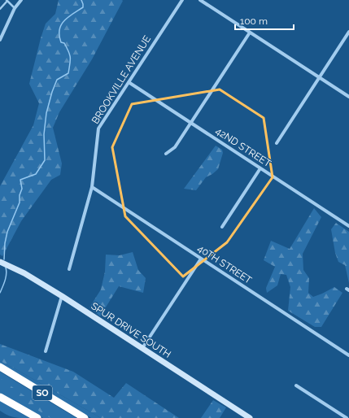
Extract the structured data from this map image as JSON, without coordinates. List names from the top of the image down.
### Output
{
  "streets": {
    "highway": ["SO"],
    "street": [
      "BROOKVILLE AVENUE",
      "42ND STREET",
      "40TH STREET",
      "SPUR DRIVE SOUTH"
    ]
  },
  "crossings": [
    ["BROOKVILLE AVENUE", "42ND STREET"],
    ["BROOKVILLE AVENUE", "40TH STREET"]
  ],
  "scale_bar": "100 m"
}
